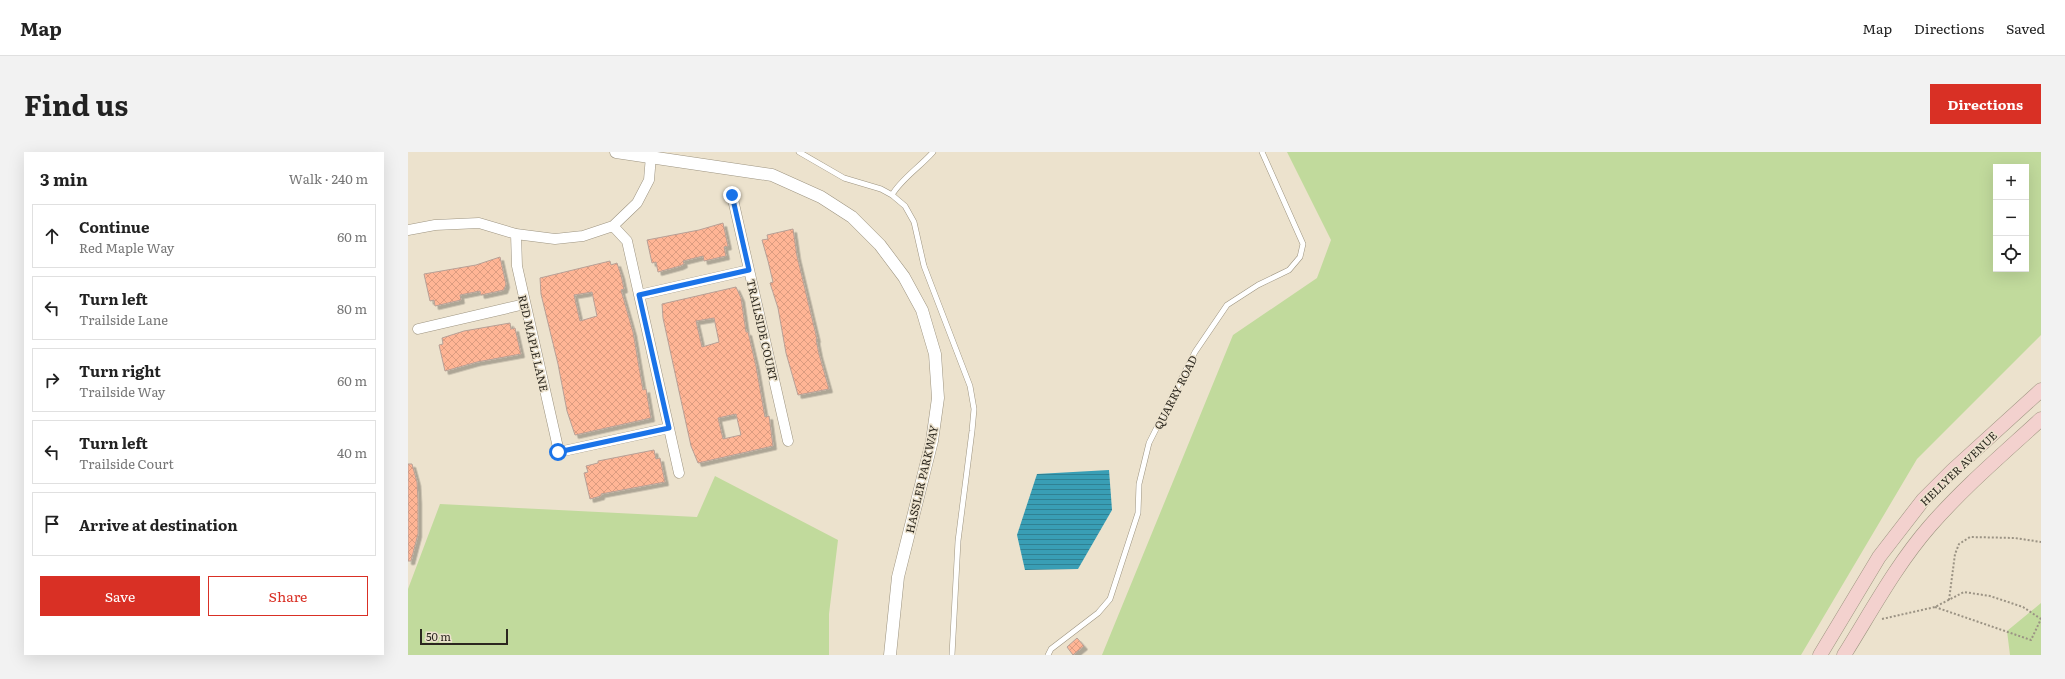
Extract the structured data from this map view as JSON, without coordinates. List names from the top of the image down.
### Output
{
  "streets": {
    "main road": ["HELLYER AVENUE"],
    "street": ["TRAILSIDE COURT", "RED MAPLE LANE", "HASSLER PARKWAY"],
    "lane": ["QUARRY ROAD"]
  },
  "scale_bar": "50 m",
  "page": {
    "header": "Map",
    "nav": ["Map", "Directions", "Saved"],
    "title": "Find us",
    "buttons": [
      "Directions",
      ["Save", "Share"]
    ],
    "heading": ["3 min", "Walk · 240 m"],
    "map_buttons": ["+", "−"],
    "list": [
      ["Continue", "Red Maple Way", "60 m"],
      ["Turn left", "Trailside Lane", "80 m"],
      ["Turn right", "Trailside Way", "60 m"],
      ["Turn left", "Trailside Court", "40 m"],
      "Arrive at destination"
    ],
    "scale": "50 m"
  }
}
